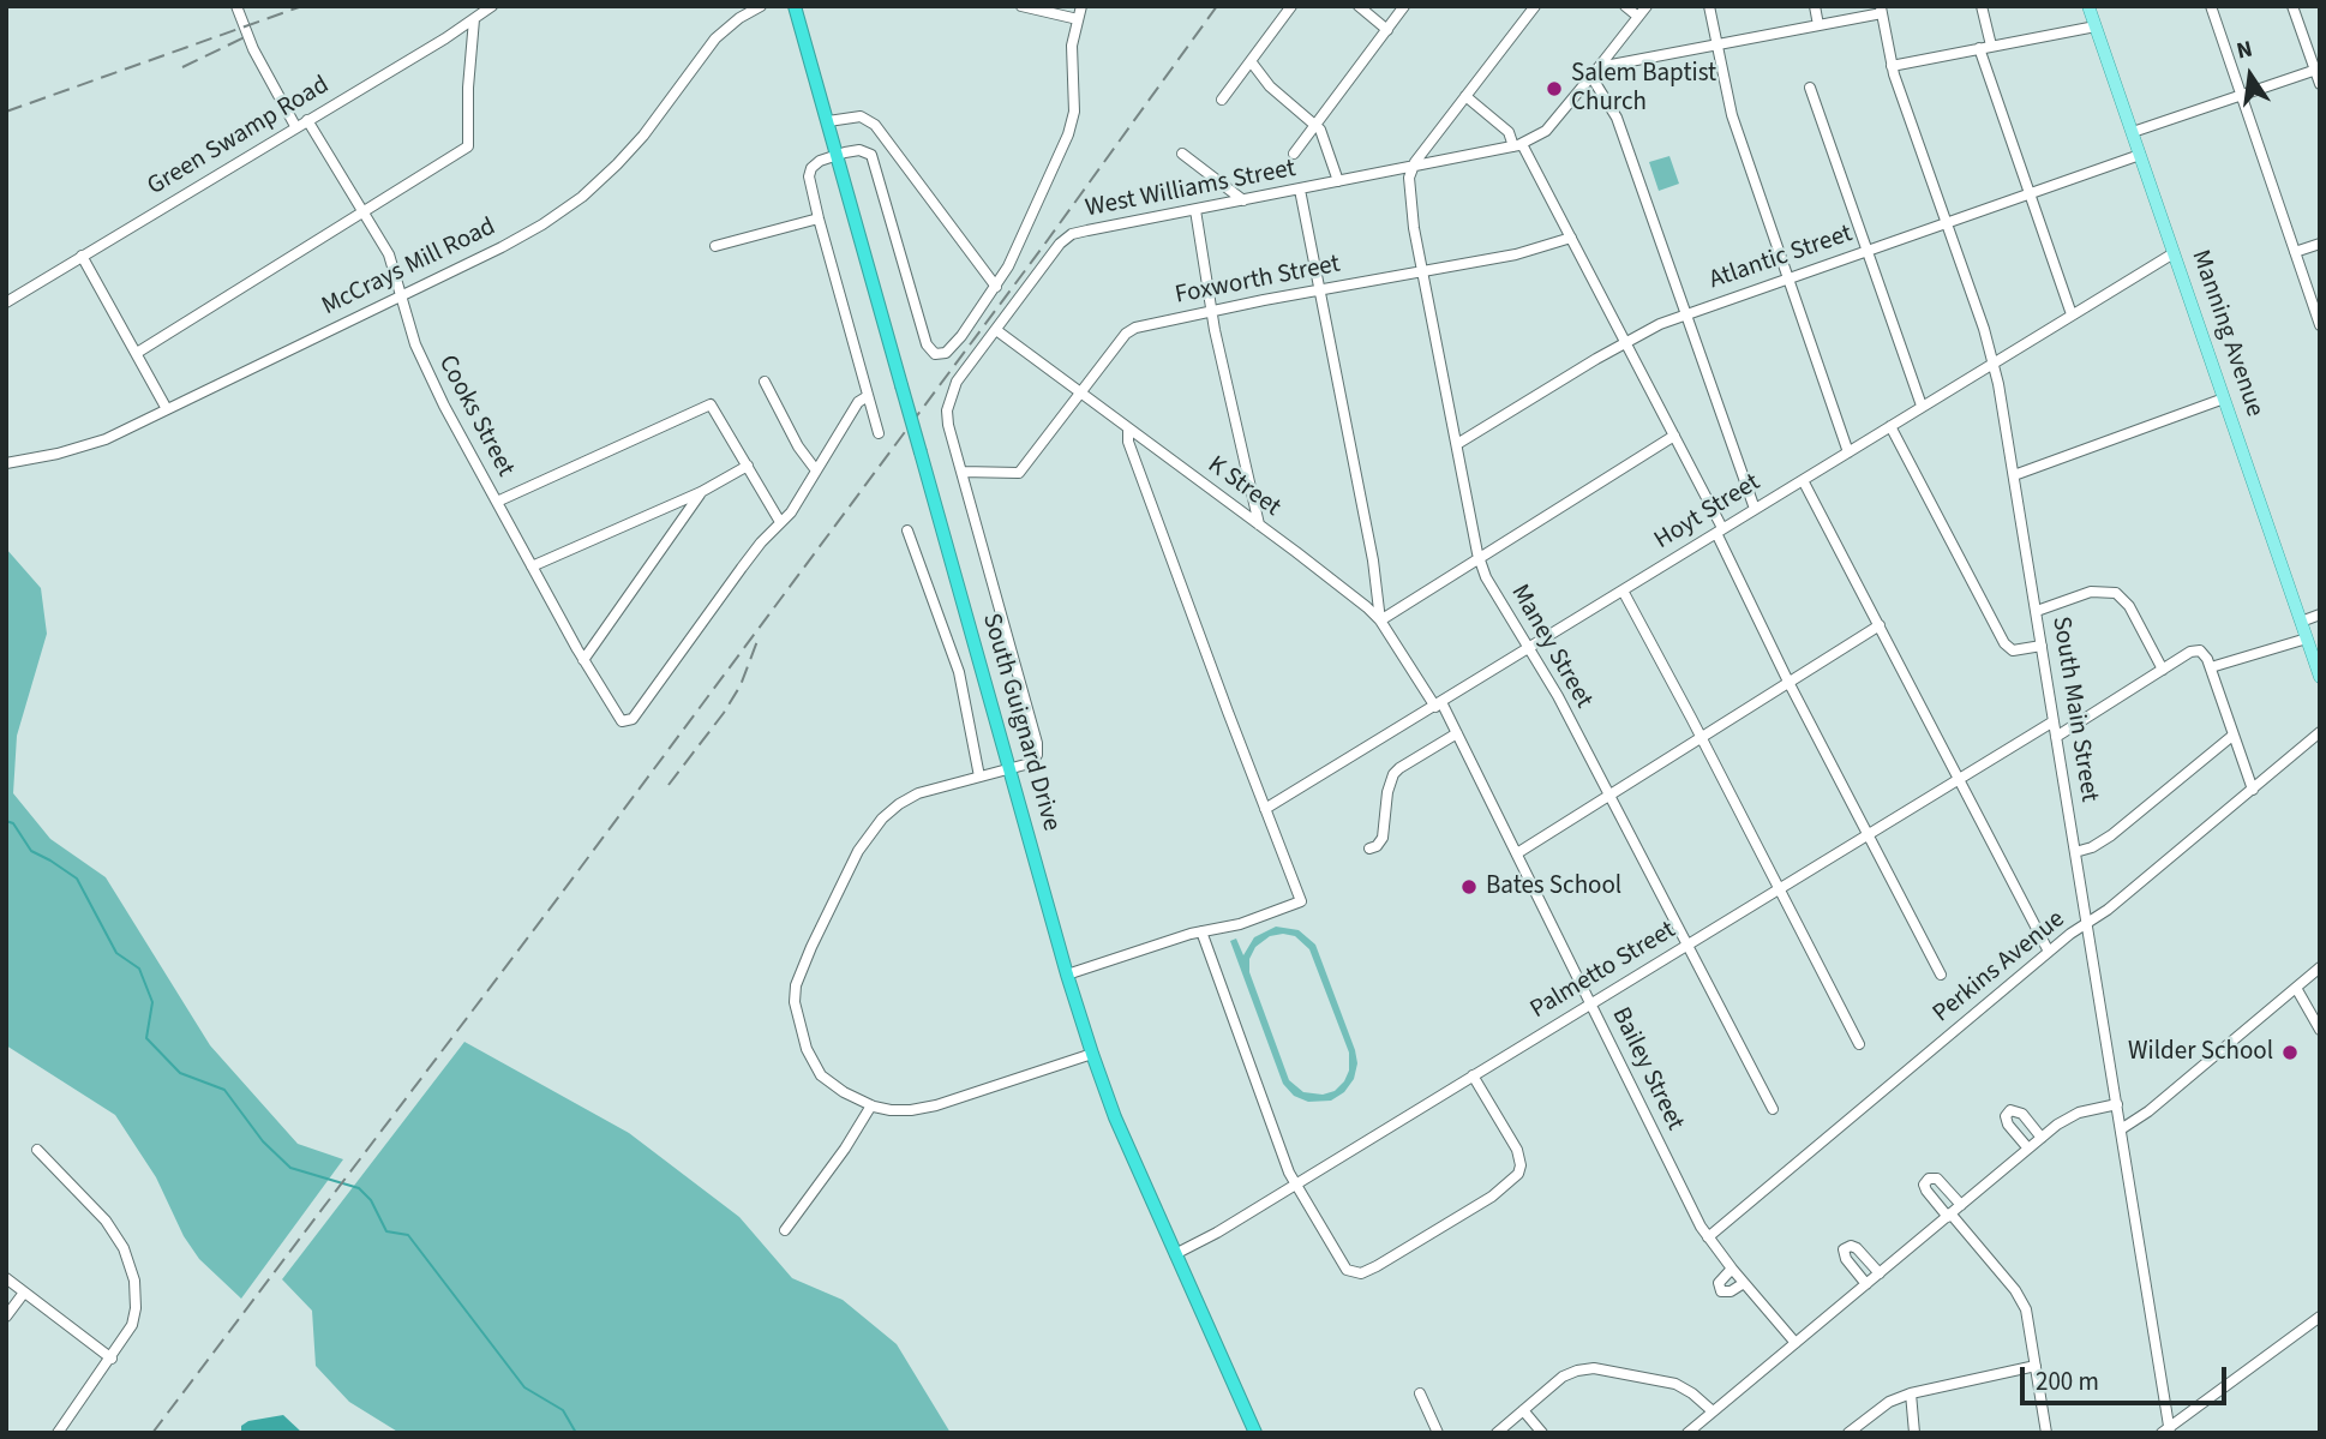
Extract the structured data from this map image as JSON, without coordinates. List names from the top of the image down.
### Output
{
  "streets": {
    "highway": ["South Guignard Drive"],
    "main road": ["Manning Avenue"],
    "street": [
      "Green Swamp Road",
      "West Williams Street",
      "Atlantic Street",
      "McCrays Mill Road",
      "Foxworth Street",
      "Cooks Street",
      "K Street",
      "Hoyt Street",
      "Maney Street",
      "South Main Street",
      "Perkins Avenue",
      "Palmetto Street",
      "Bailey Street"
    ]
  },
  "crossings": [
    ["Green Swamp Road", "Cooks Street"],
    ["West Williams Street", "Foxworth Street"],
    ["West Williams Street", "K Street"],
    ["West Williams Street", "Maney Street"],
    ["West Williams Street", "South Guignard Drive"],
    ["Atlantic Street", "Manning Avenue"],
    ["Atlantic Street", "Maney Street"],
    ["Atlantic Street", "South Main Street"],
    ["McCrays Mill Road", "Cooks Street"],
    ["Foxworth Street", "K Street"],
    ["Foxworth Street", "Maney Street"],
    ["Manning Avenue", "Hoyt Street"],
    ["K Street", "Hoyt Street"],
    ["K Street", "Bailey Street"],
    ["Hoyt Street", "Maney Street"],
    ["Hoyt Street", "South Main Street"],
    ["Hoyt Street", "Bailey Street"],
    ["Maney Street", "Palmetto Street"],
    ["South Main Street", "Perkins Avenue"],
    ["South Main Street", "Palmetto Street"],
    ["South Guignard Drive", "Palmetto Street"],
    ["Perkins Avenue", "Bailey Street"],
    ["Palmetto Street", "Bailey Street"]
  ],
  "places": ["Salem Baptist Church", "Bates School", "Wilder School"],
  "scale_bar": "200 m",
  "north": "top"
}
